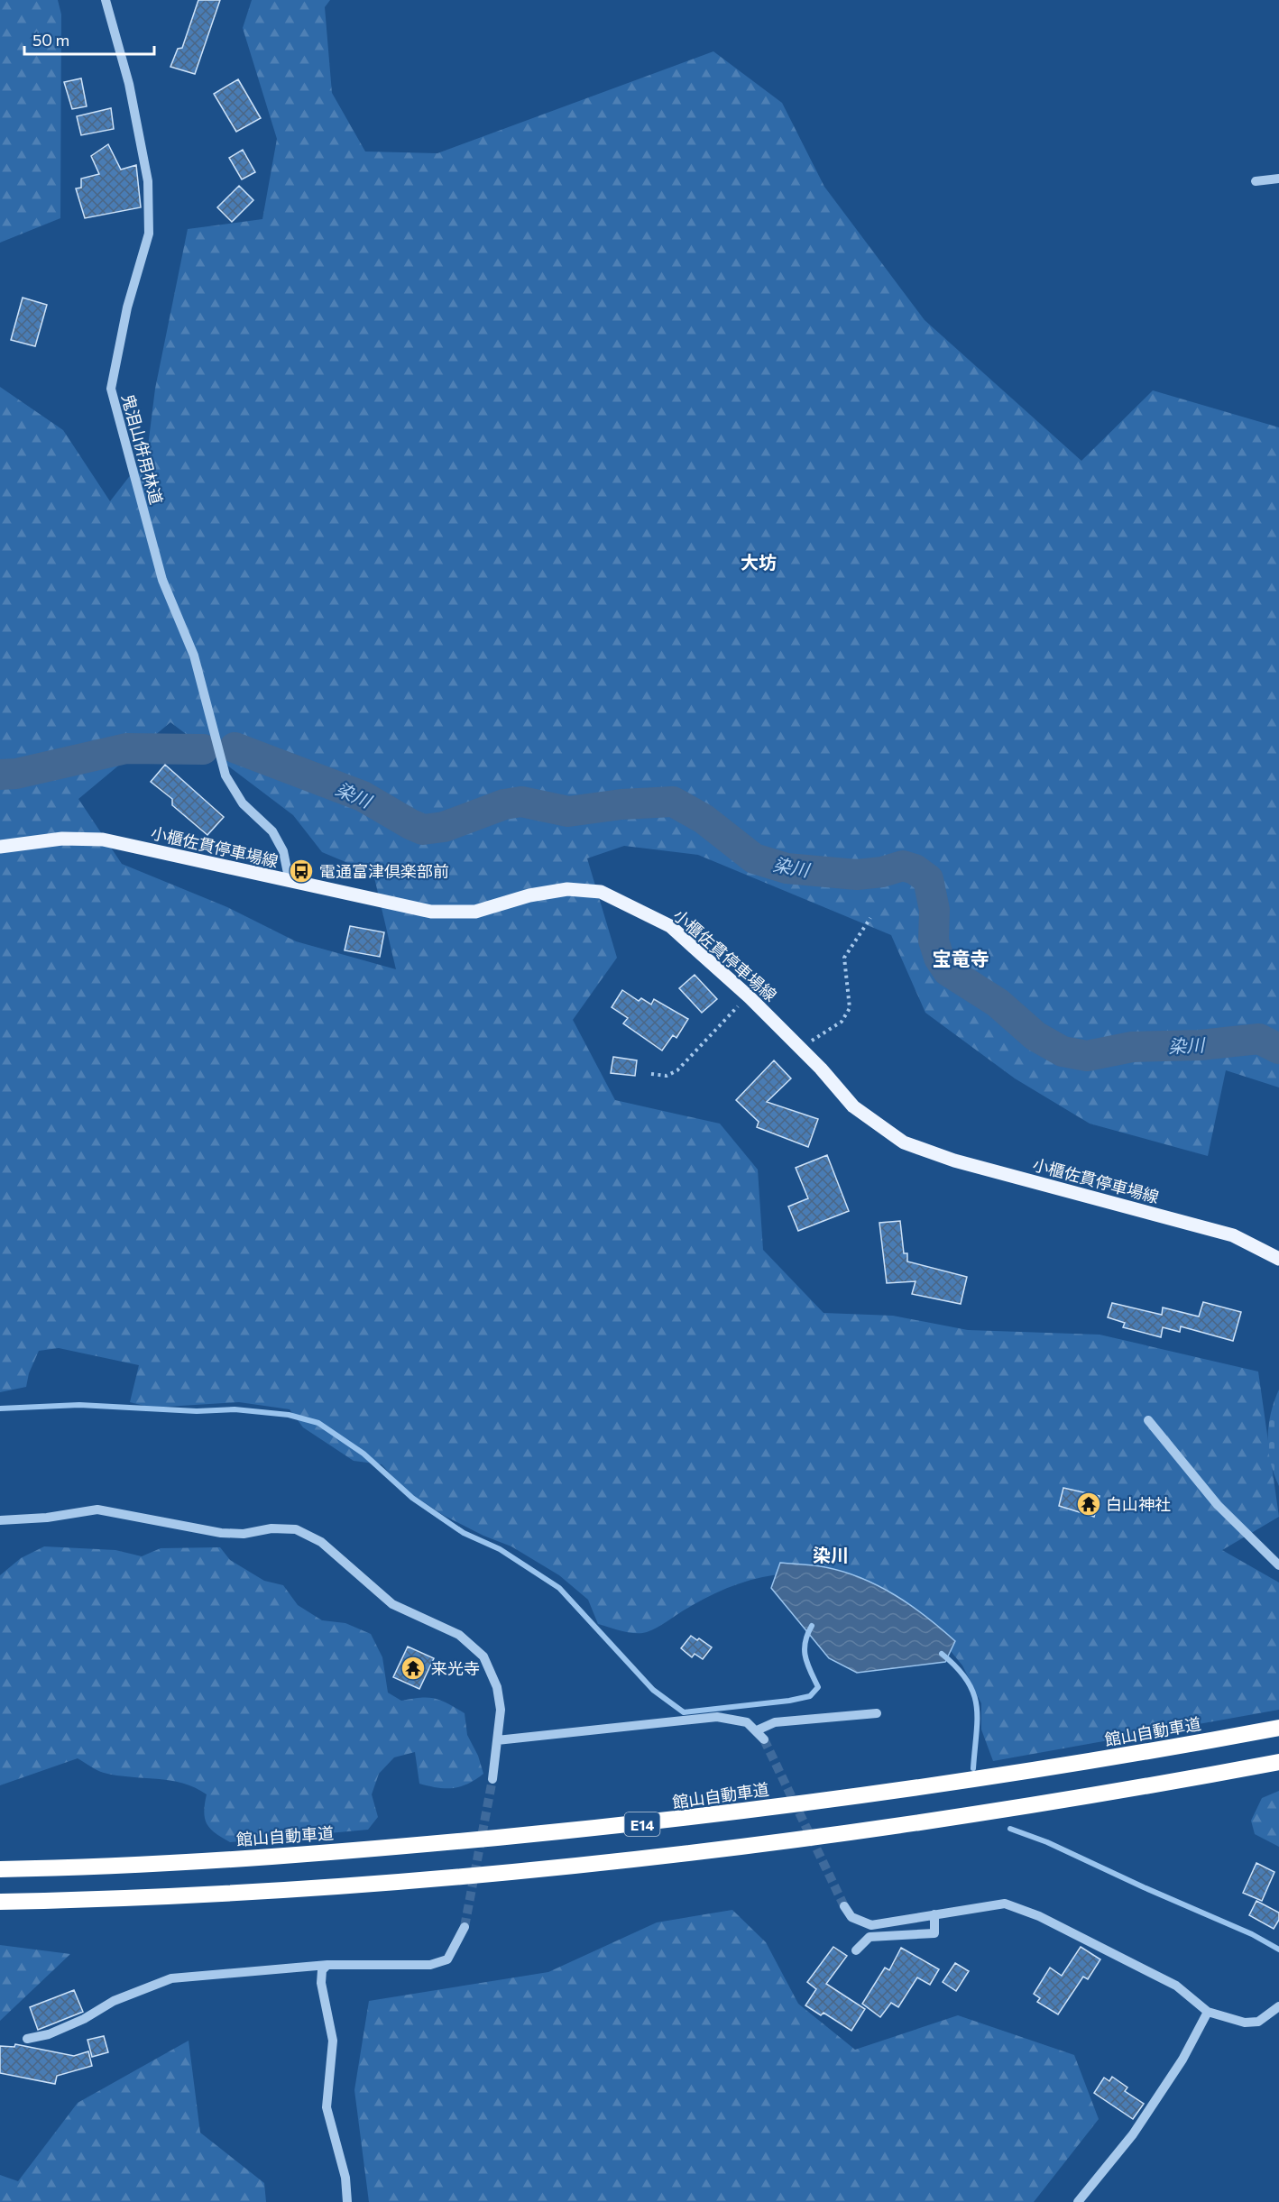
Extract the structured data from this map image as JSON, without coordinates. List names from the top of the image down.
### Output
{
  "streets": {
    "highway": ["館山自動車道", "E14"],
    "main road": ["小櫃佐貫停車場線"],
    "street": ["鬼泪山併用林道"]
  },
  "crossings": [
    ["鬼泪山併用林道", "小櫃佐貫停車場線"]
  ],
  "districts": ["大坊", "宝竜寺", "染川"],
  "water": ["染川"],
  "places": {
    "bus stop": ["電通富津倶楽部前"],
    "temple": ["白山神社", "来光寺"]
  },
  "scale_bar": "50 m"
}
